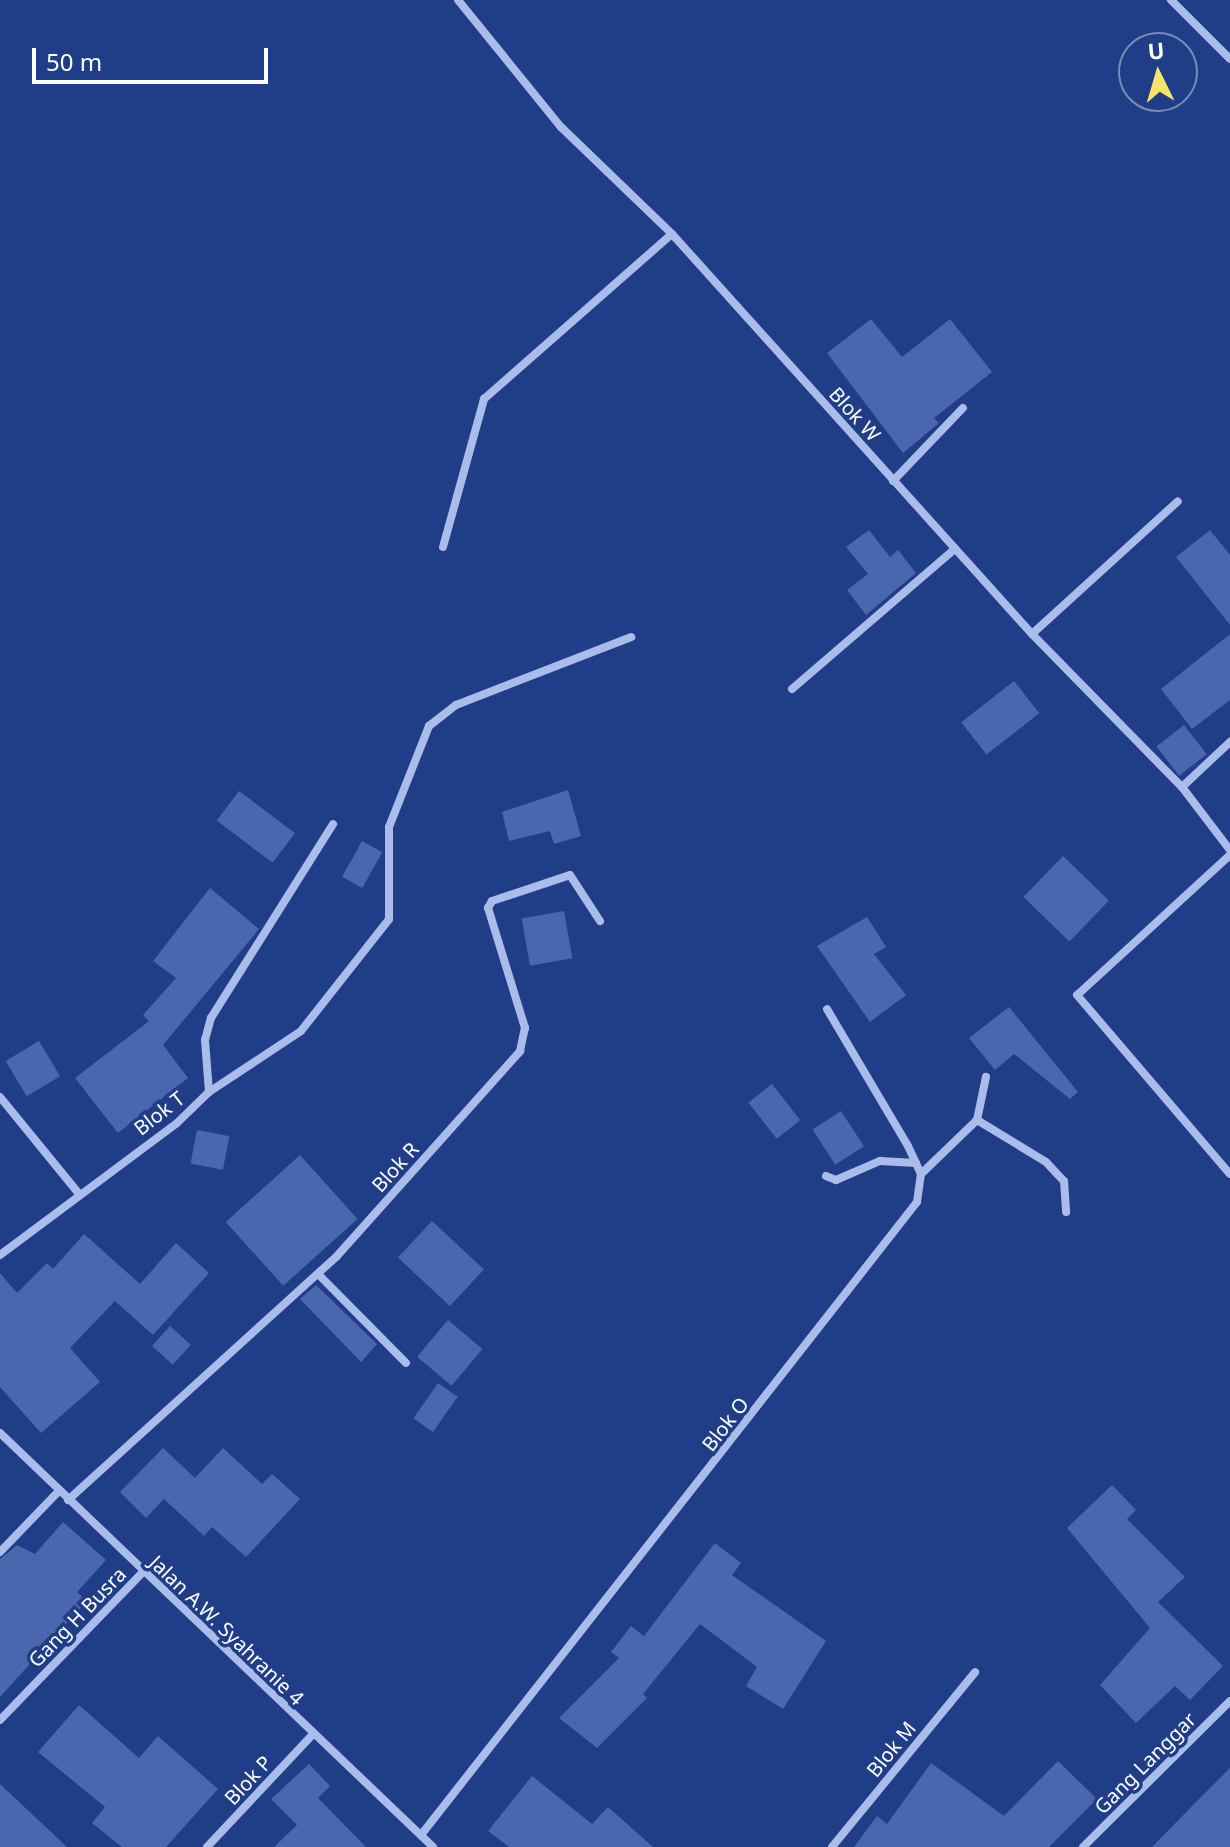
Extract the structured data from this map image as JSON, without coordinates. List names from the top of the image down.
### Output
{
  "streets": {
    "street": [
      "Blok W",
      "Blok T",
      "Blok R",
      "Blok O",
      "Gang H Busra",
      "Jalan A.W. Syahranie 4",
      "Blok M",
      "Gang Langgar",
      "Blok P"
    ]
  },
  "crossings": [
    ["Blok R", "Jalan A.W. Syahranie 4"],
    ["Blok O", "Jalan A.W. Syahranie 4"],
    ["Gang H Busra", "Jalan A.W. Syahranie 4"],
    ["Jalan A.W. Syahranie 4", "Blok P"]
  ],
  "scale_bar": "50 m",
  "north": "top"
}
